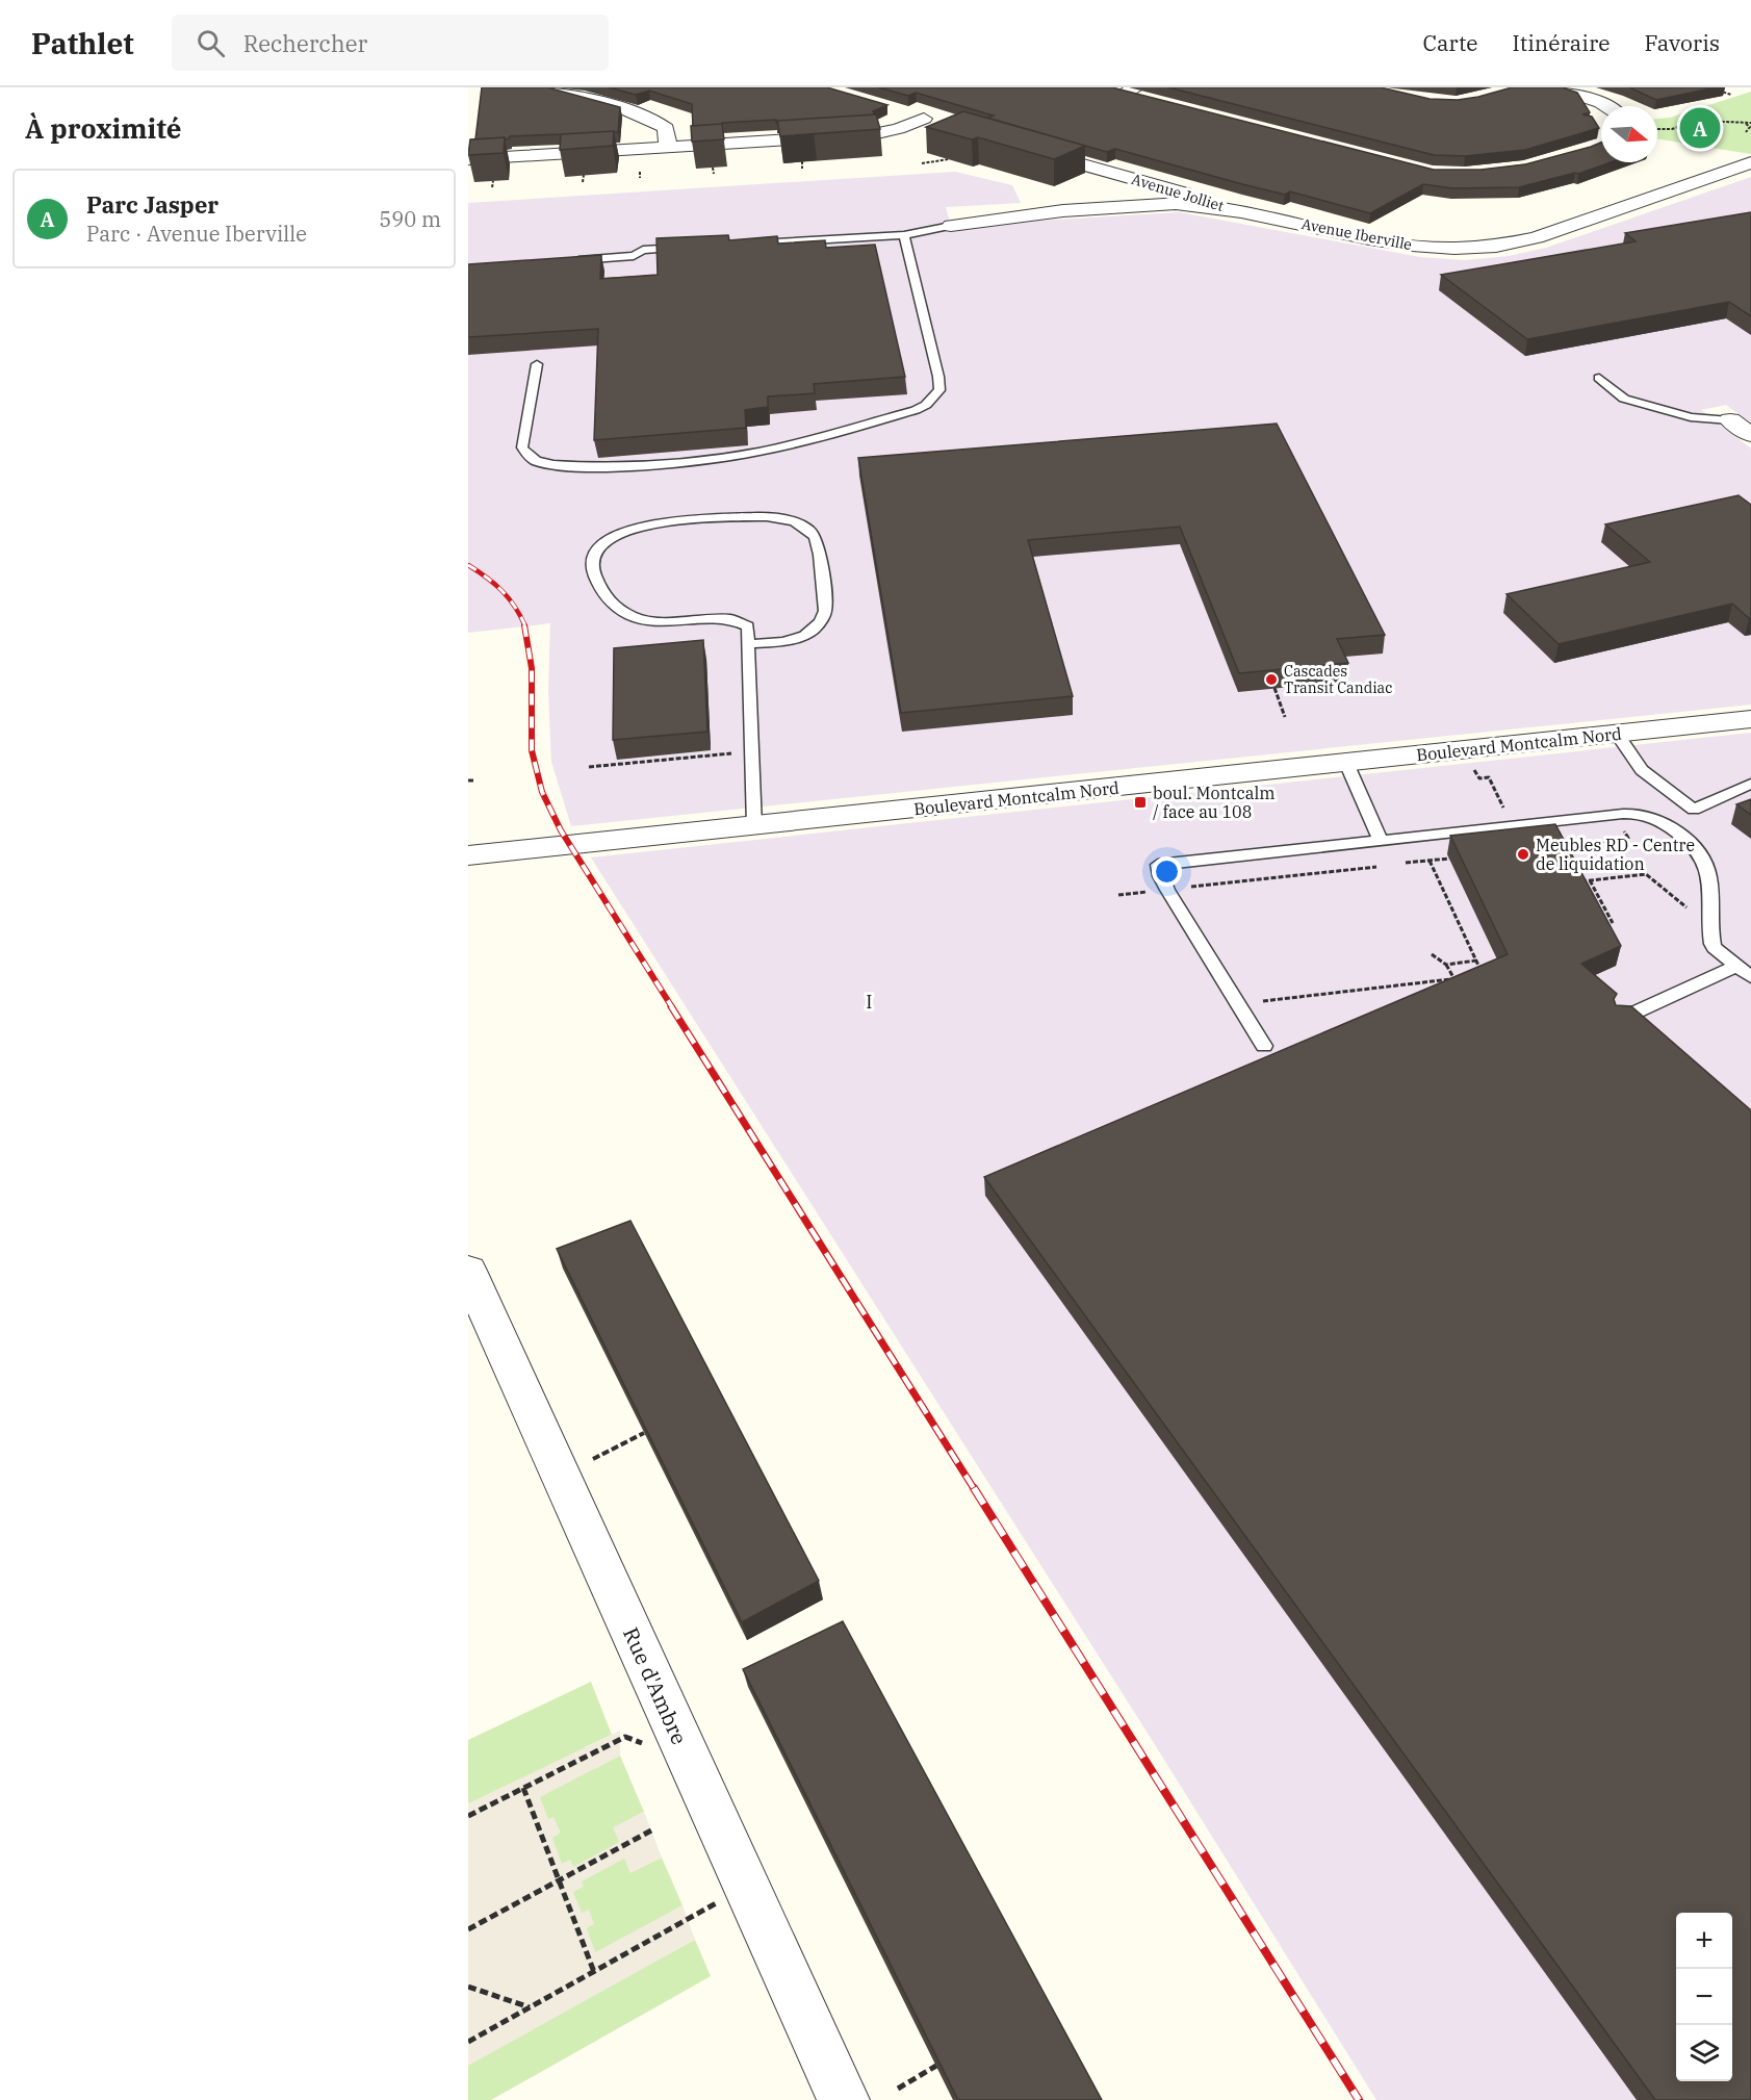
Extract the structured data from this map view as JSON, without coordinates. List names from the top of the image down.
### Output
{
  "streets": {
    "street": [
      "Avenue Jolliet",
      "Avenue Iberville",
      "Boulevard Montcalm Nord",
      "Rue d'Ambre"
    ]
  },
  "crossings": [
    ["Avenue Jolliet", "Avenue Iberville"]
  ],
  "districts": ["I"],
  "places": {
    "other": ["Cascades Transit Candiac", "Meubles RD - Centre de liquidation"],
    "transit": ["boul. Montcalm / face au 108"]
  },
  "north": "right",
  "page": {
    "header": "Pathlet",
    "search": "Rechercher",
    "nav": ["Carte", "Itinéraire", "Favoris"],
    "heading": "À proximité",
    "pins": "A",
    "list": [
      {
        "mark": "A",
        "name": "Parc Jasper",
        "note": "Parc · Avenue Iberville",
        "value": "590 m"
      }
    ],
    "map_buttons": ["+", "−"]
  }
}
